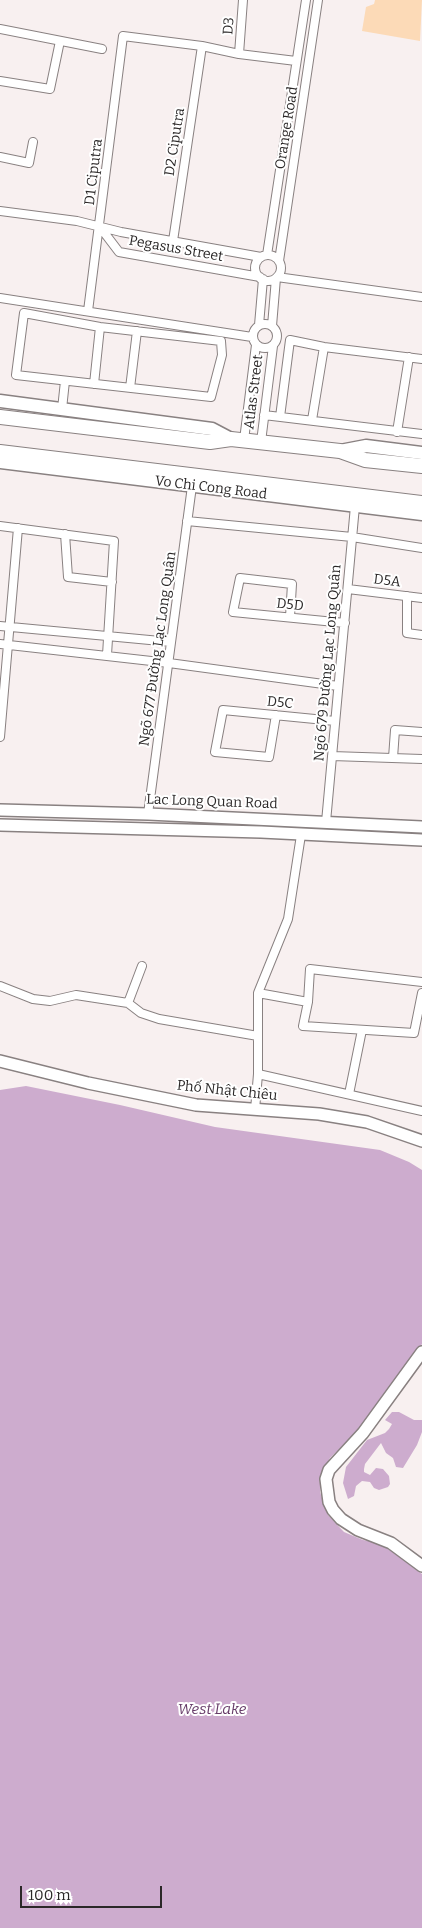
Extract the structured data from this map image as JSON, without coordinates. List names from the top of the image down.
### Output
{
  "streets": {
    "highway": ["Vo Chi Cong Road"],
    "main road": ["Lac Long Quan Road", "Phố Nhật Chiêu"],
    "street": [
      "D3",
      "Orange Road",
      "D2 Ciputra",
      "D1 Ciputra",
      "Pegasus Street",
      "Atlas Street",
      "D5A",
      "D5D",
      "Ngõ 677 Đường Lạc Long Quân",
      "Ngõ 679 Đường Lạc Long Quân",
      "D5C"
    ]
  },
  "crossings": [
    ["Orange Road", "Pegasus Street"],
    ["D2 Ciputra", "D1 Ciputra"],
    ["D2 Ciputra", "Pegasus Street"],
    ["D1 Ciputra", "Pegasus Street"],
    ["Vo Chi Cong Road", "Ngõ 677 Đường Lạc Long Quân"],
    ["Vo Chi Cong Road", "Ngõ 679 Đường Lạc Long Quân"],
    ["D5A", "Ngõ 679 Đường Lạc Long Quân"],
    ["D5D", "Ngõ 679 Đường Lạc Long Quân"],
    ["Ngõ 677 Đường Lạc Long Quân", "Lac Long Quan Road"],
    ["Ngõ 679 Đường Lạc Long Quân", "D5C"],
    ["Ngõ 679 Đường Lạc Long Quân", "Lac Long Quan Road"]
  ],
  "water": ["West Lake"],
  "scale_bar": "100 m"
}
